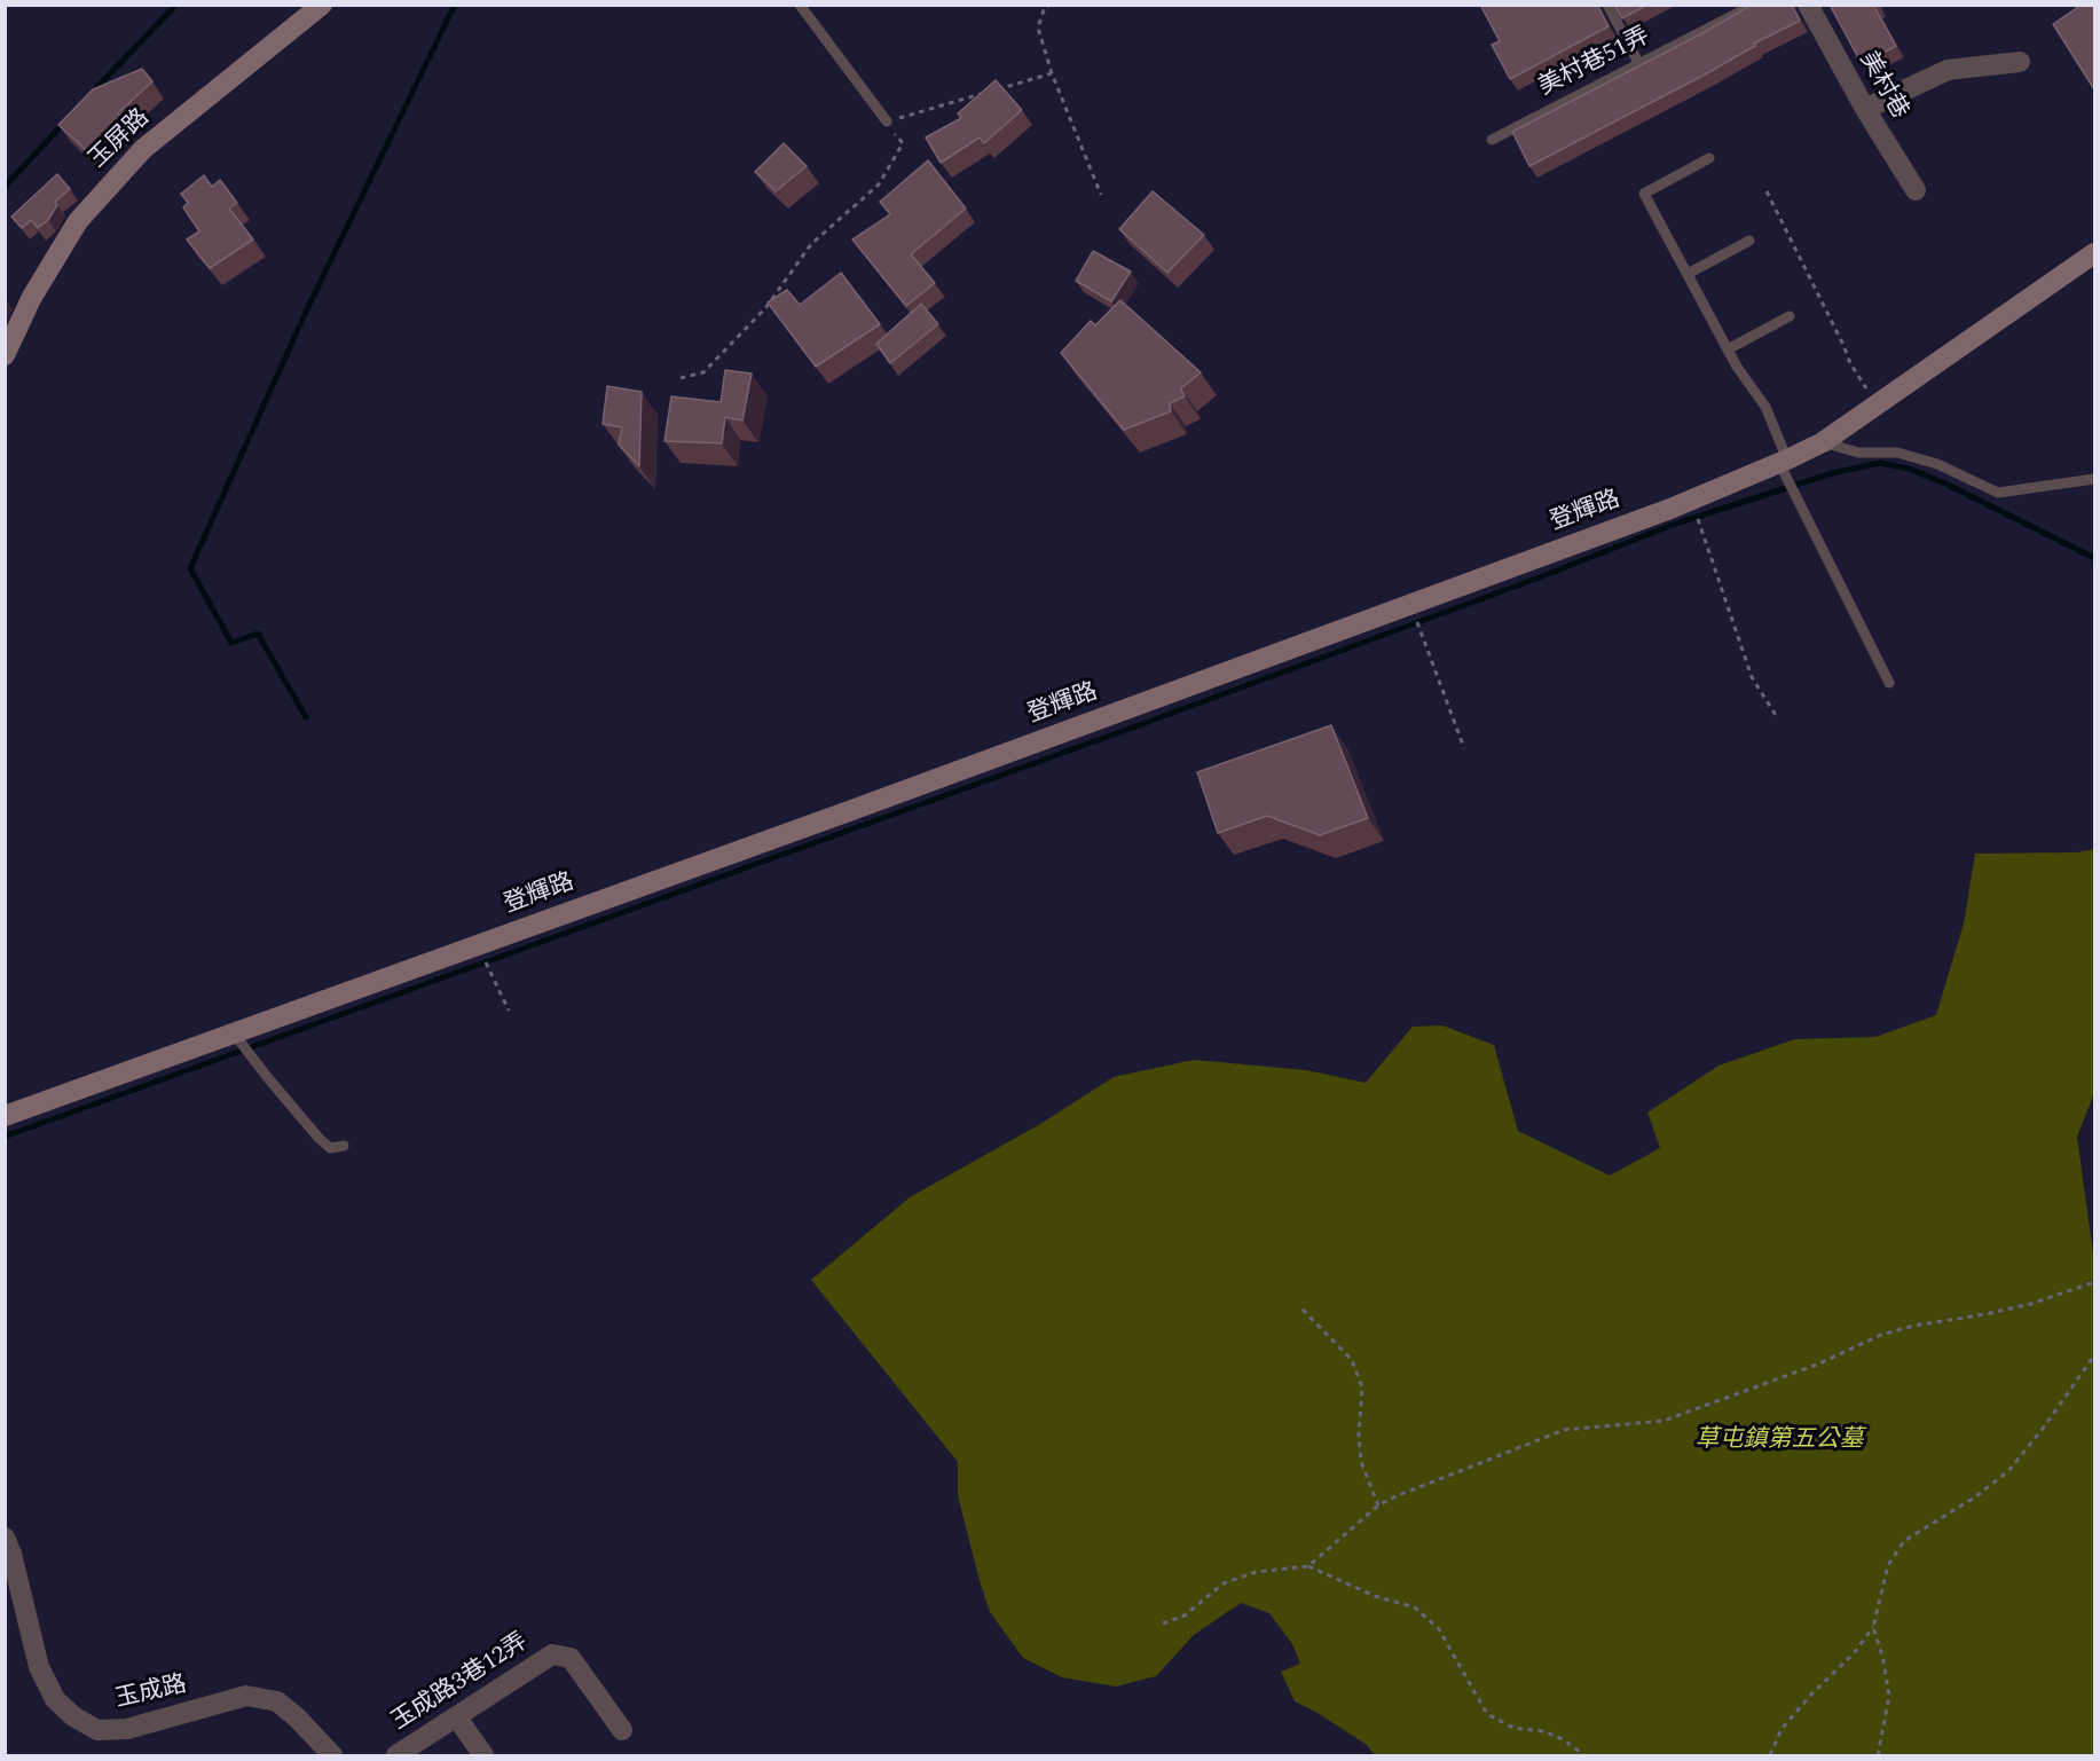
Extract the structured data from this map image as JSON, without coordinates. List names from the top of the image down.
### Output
{
  "streets": {
    "street": [
      "美村巷",
      "玉屏路",
      "登輝路",
      "玉成路3巷12弄",
      "玉成路"
    ],
    "lane": ["美村巷51弄"]
  },
  "parks": ["草屯鎮第五公墓"]
}
